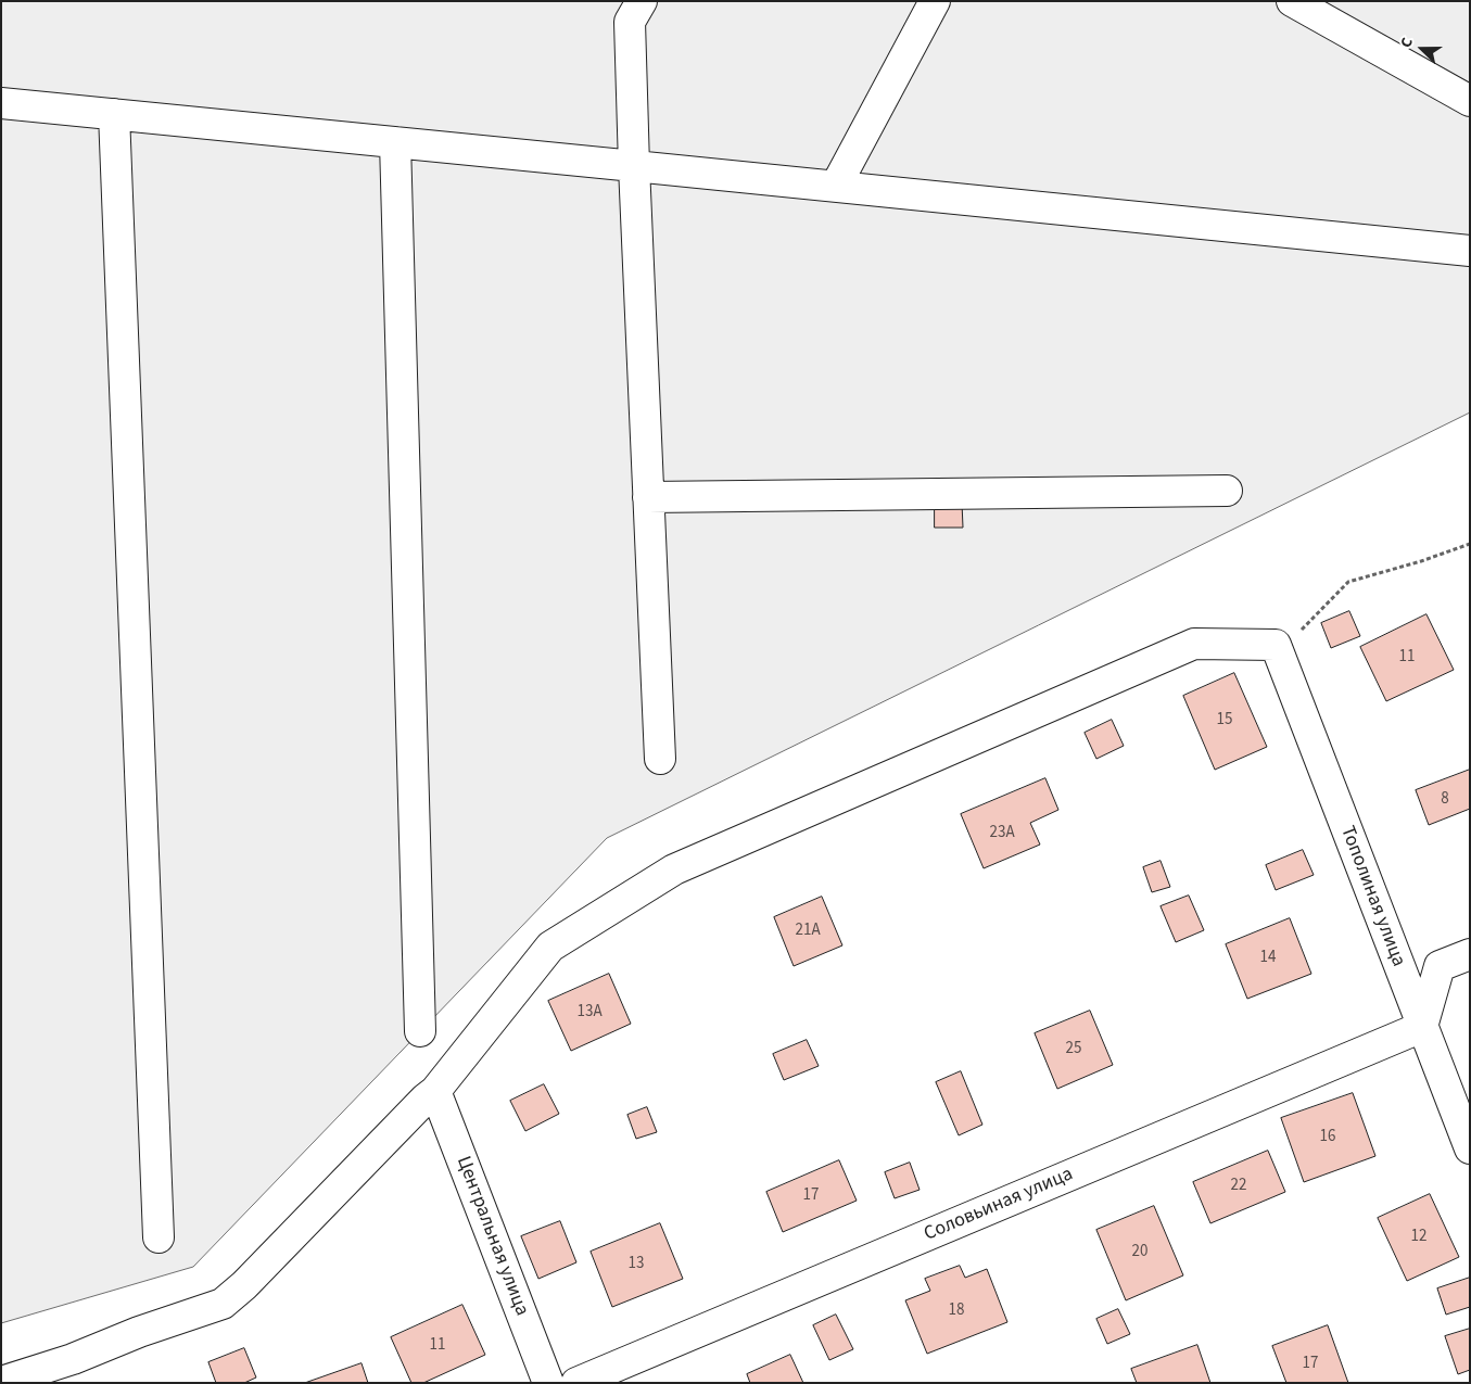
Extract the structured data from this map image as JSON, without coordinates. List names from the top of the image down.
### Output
{
  "streets": {
    "street": ["Тополиная улица", "Соловьиная улица", "Центральная улица"]
  },
  "crossings": [
    ["Тополиная улица", "Соловьиная улица"]
  ],
  "house_numbers": [
    "11",
    "15",
    "8",
    "23А",
    "21А",
    "14",
    "13А",
    "25",
    "16",
    "22",
    "17",
    "12",
    "20",
    "13",
    "18",
    "11",
    "17"
  ],
  "north": "left"
}
